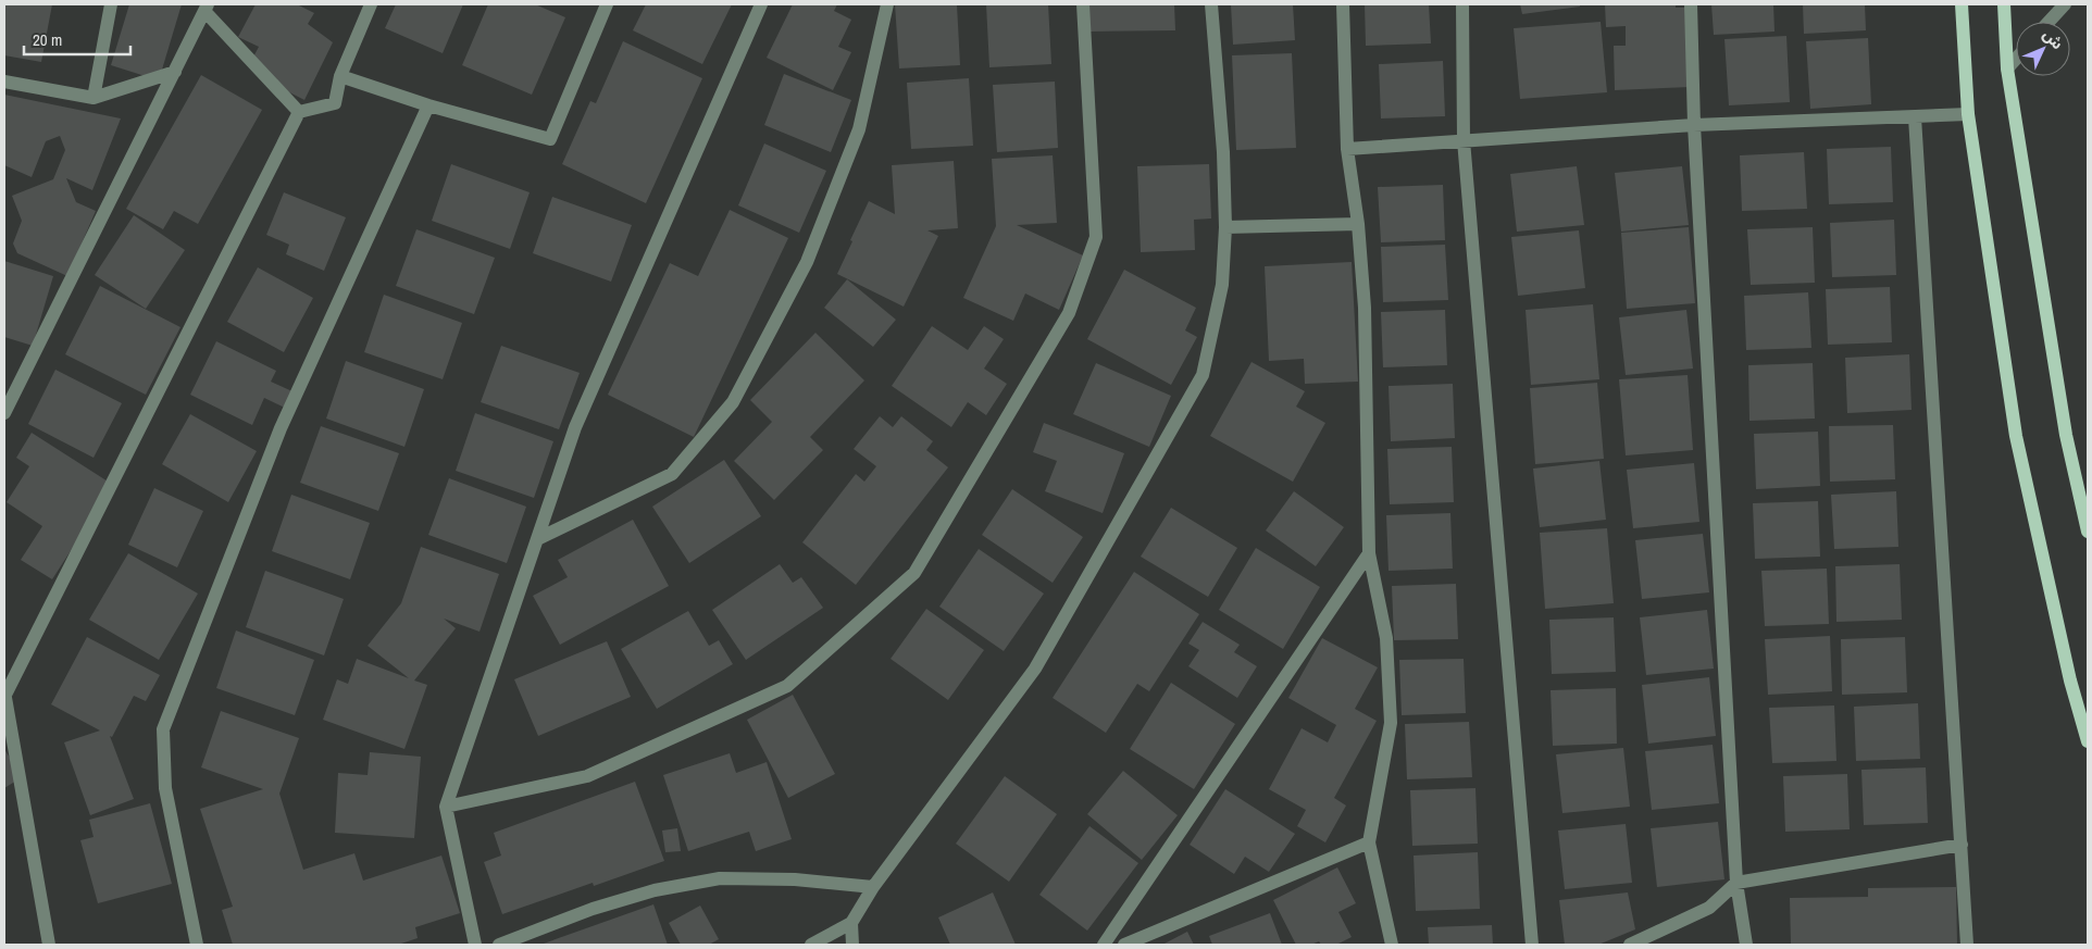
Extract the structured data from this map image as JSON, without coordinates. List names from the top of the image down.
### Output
{
  "scale_bar": "20 m",
  "north": "top right"
}
